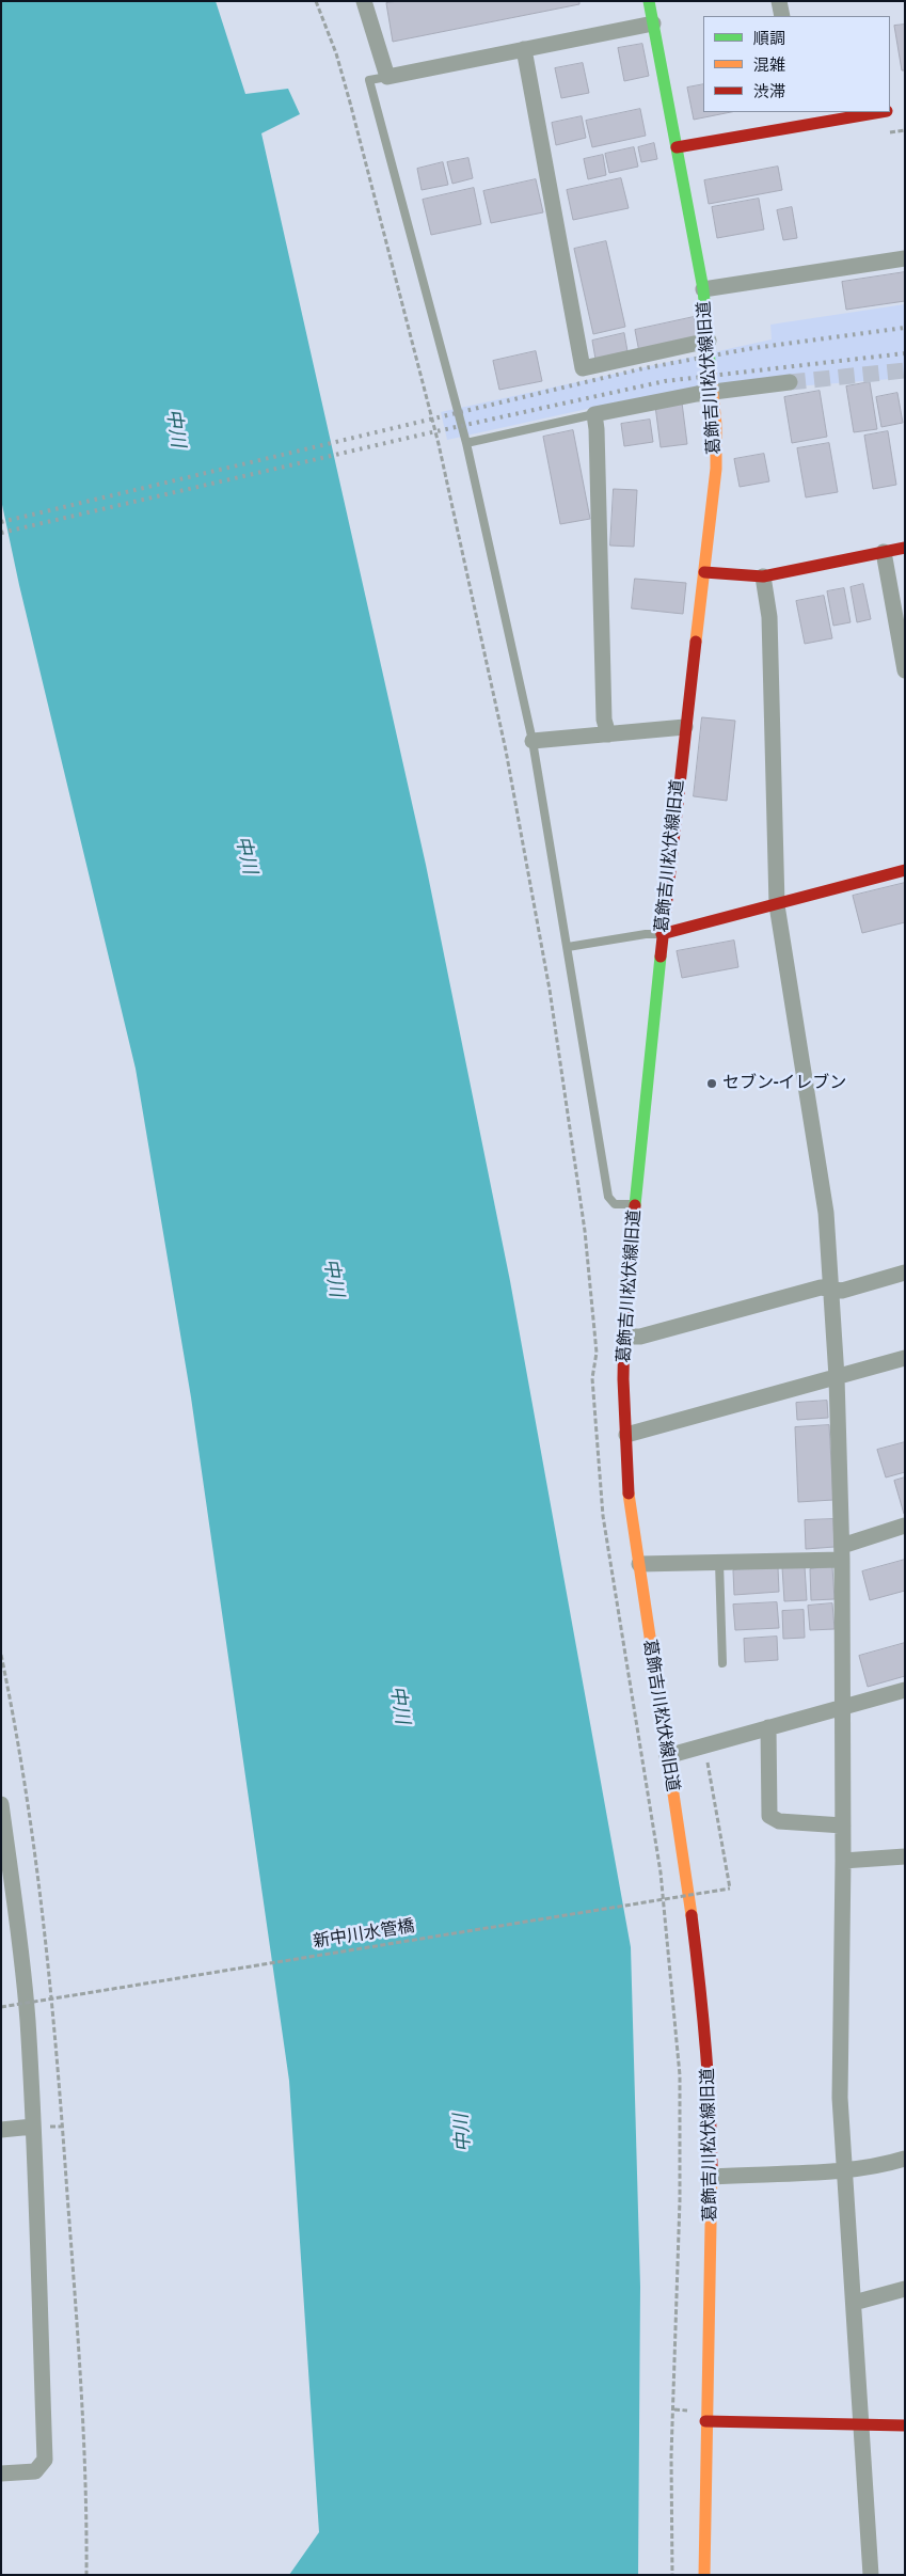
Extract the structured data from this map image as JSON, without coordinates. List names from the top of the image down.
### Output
{
  "streets": {
    "street": ["葛飾吉川松伏線旧道"],
    "path": ["新中川水管橋"]
  },
  "water": ["中川"],
  "places": ["セブン-イレブン"],
  "legend": ["順調", "混雑", "渋滞"]
}
